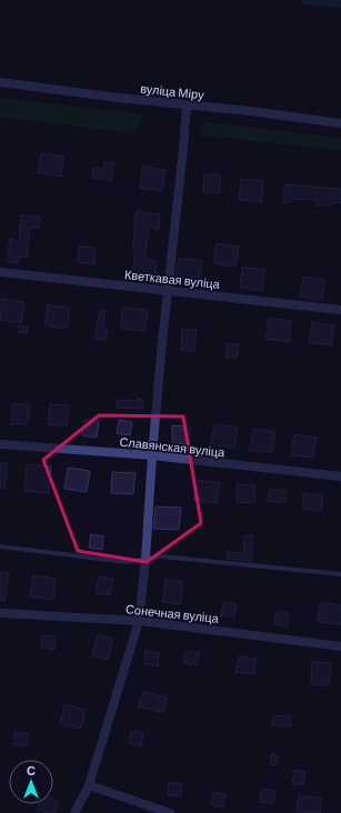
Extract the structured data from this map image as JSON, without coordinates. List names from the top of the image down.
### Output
{
  "streets": {
    "street": [
      "вуліца Міру",
      "Кветкавая вуліца",
      "Славянская вуліца",
      "Сонечная вуліца"
    ]
  },
  "north": "top"
}
